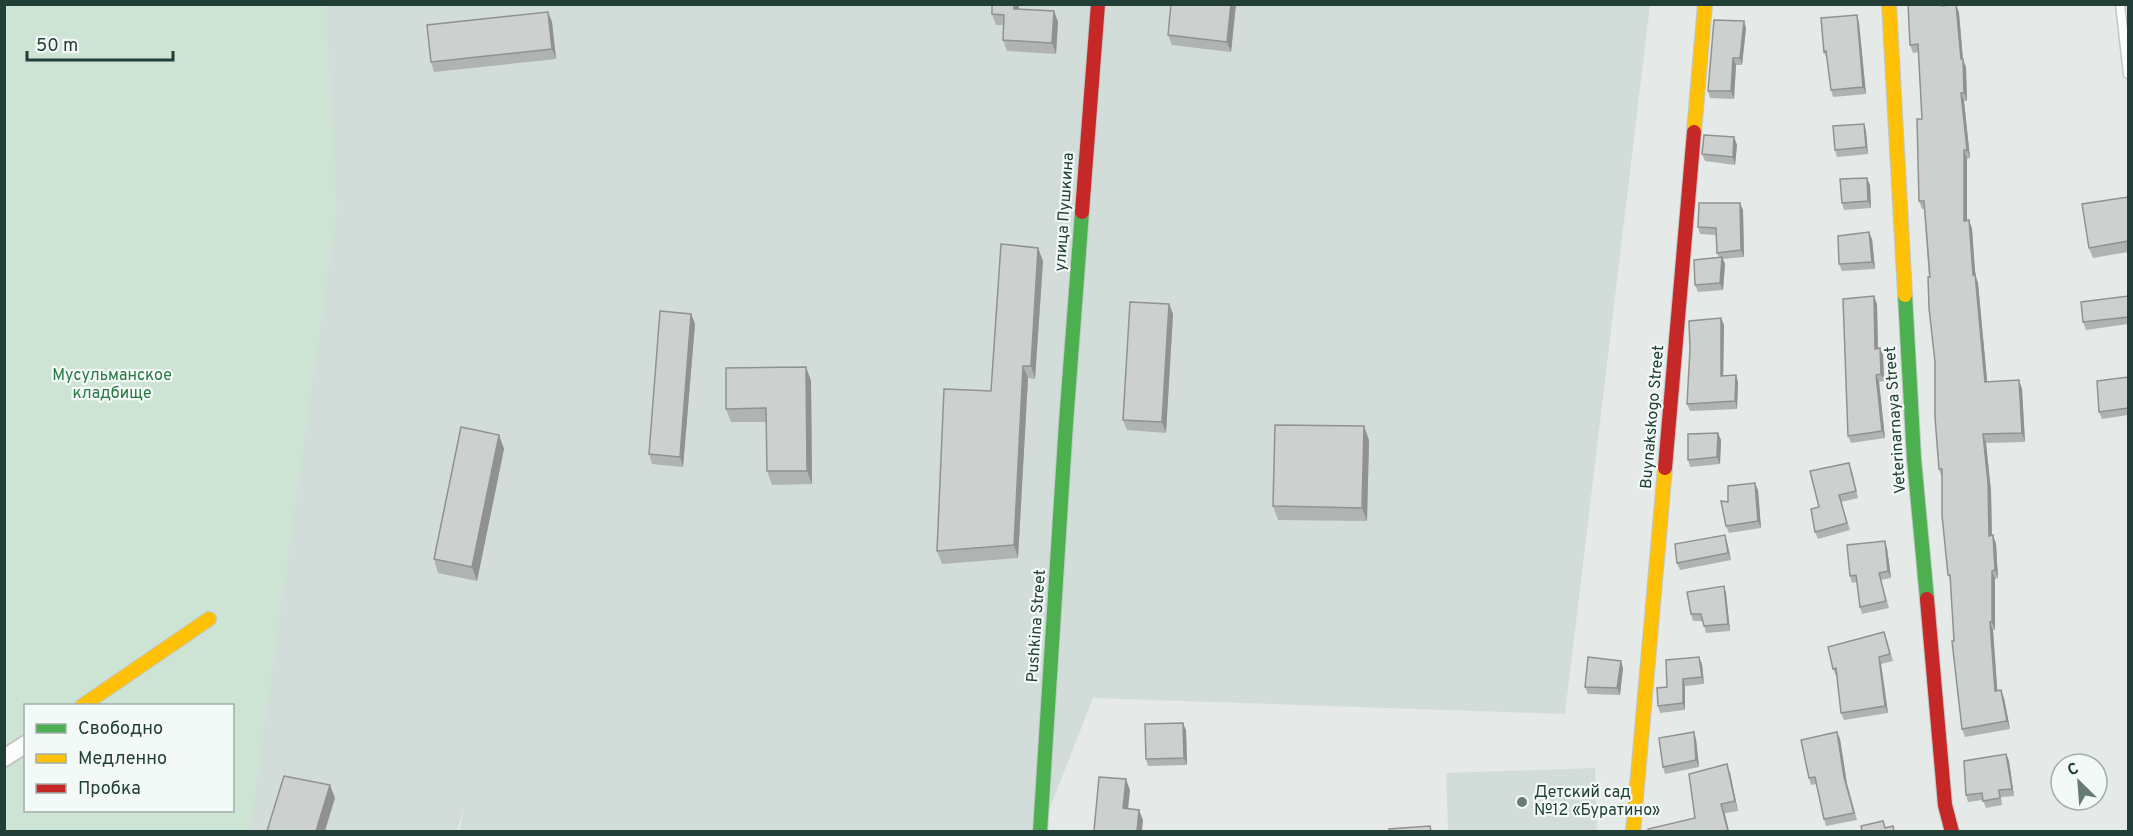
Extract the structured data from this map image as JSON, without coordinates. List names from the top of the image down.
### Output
{
  "streets": {
    "street": ["Buynakskogo Street", "Veterinarnaya Street", "Pushkina Street"]
  },
  "parks": ["Мусульманское кладбище"],
  "places": ["Детский сад №12 «Буратино»"],
  "legend": ["Свободно", "Медленно", "Пробка"],
  "scale_bar": "50 m",
  "north": "top left"
}
